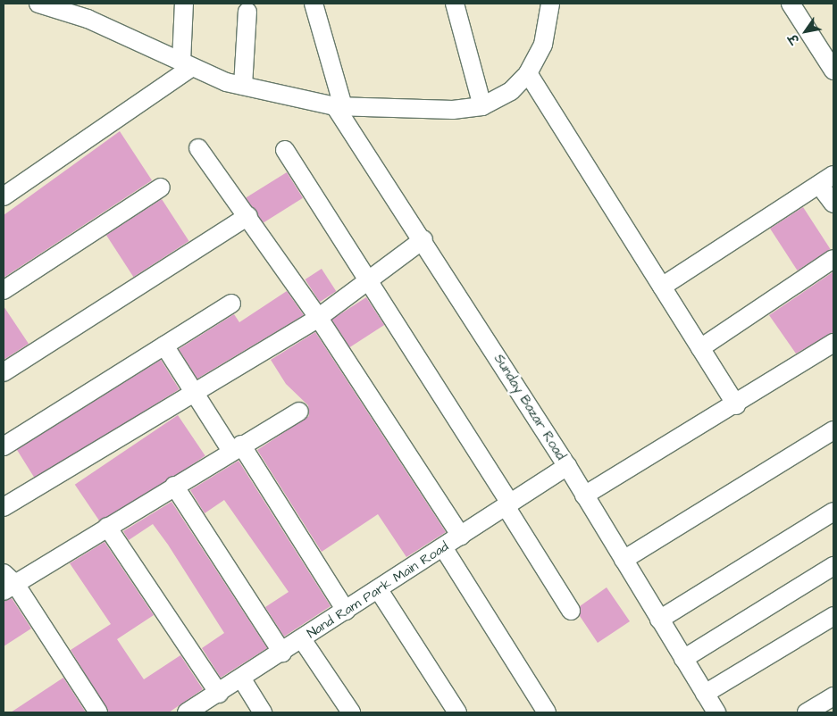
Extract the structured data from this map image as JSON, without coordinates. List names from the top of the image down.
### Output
{
  "streets": {
    "street": ["Sunday Bazar Road", "Nand Ram Park Main Road"]
  },
  "crossings": [
    ["Sunday Bazar Road", "Nand Ram Park Main Road"]
  ],
  "north": "bottom left"
}
